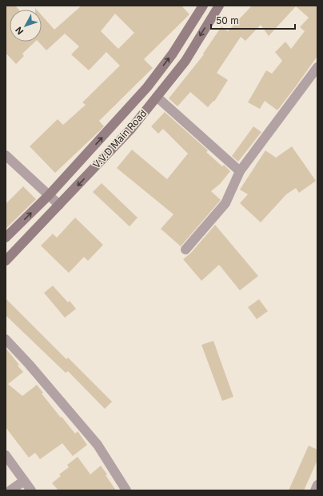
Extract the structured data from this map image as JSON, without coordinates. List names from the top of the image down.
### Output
{
  "streets": {
    "main road": ["V.V.D Main Road"]
  },
  "scale_bar": "50 m",
  "north": "bottom left"
}
